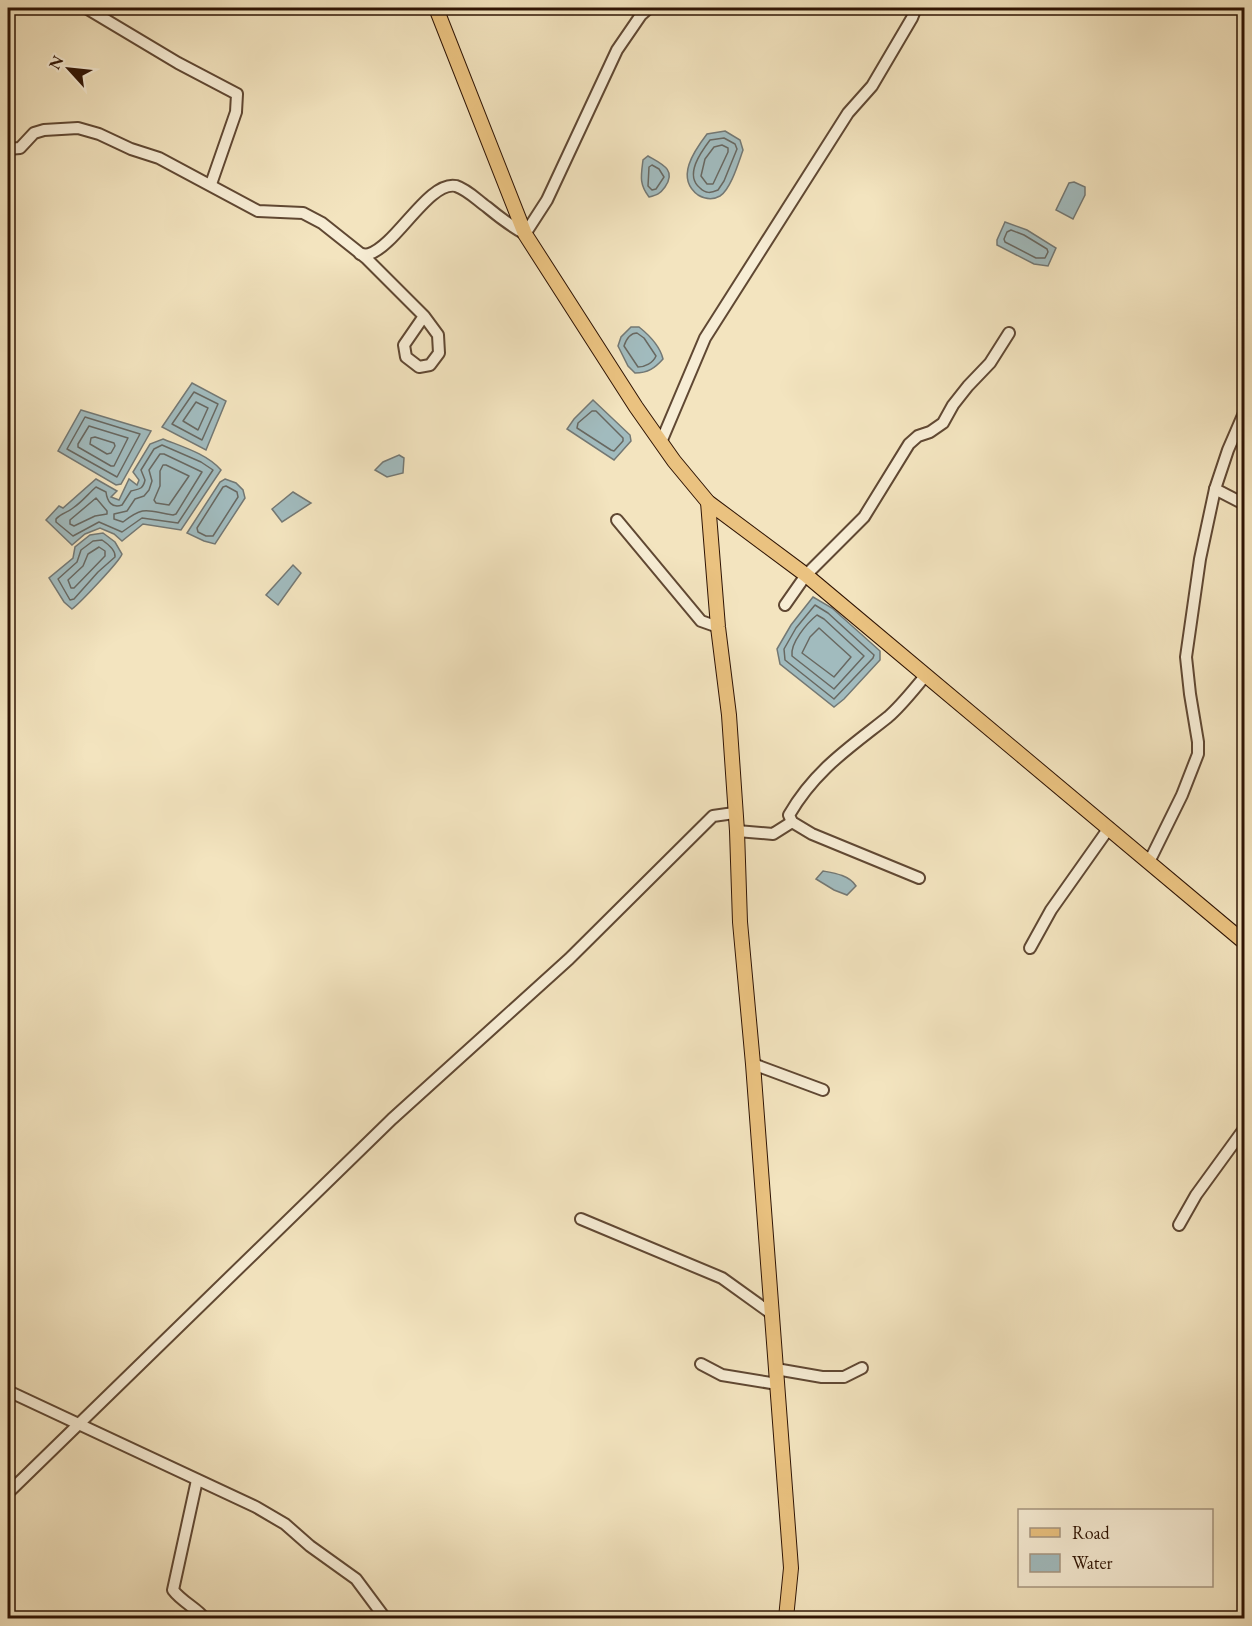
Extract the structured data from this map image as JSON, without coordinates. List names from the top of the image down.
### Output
{
  "legend": ["Road", "Water"],
  "north": "top left"
}
